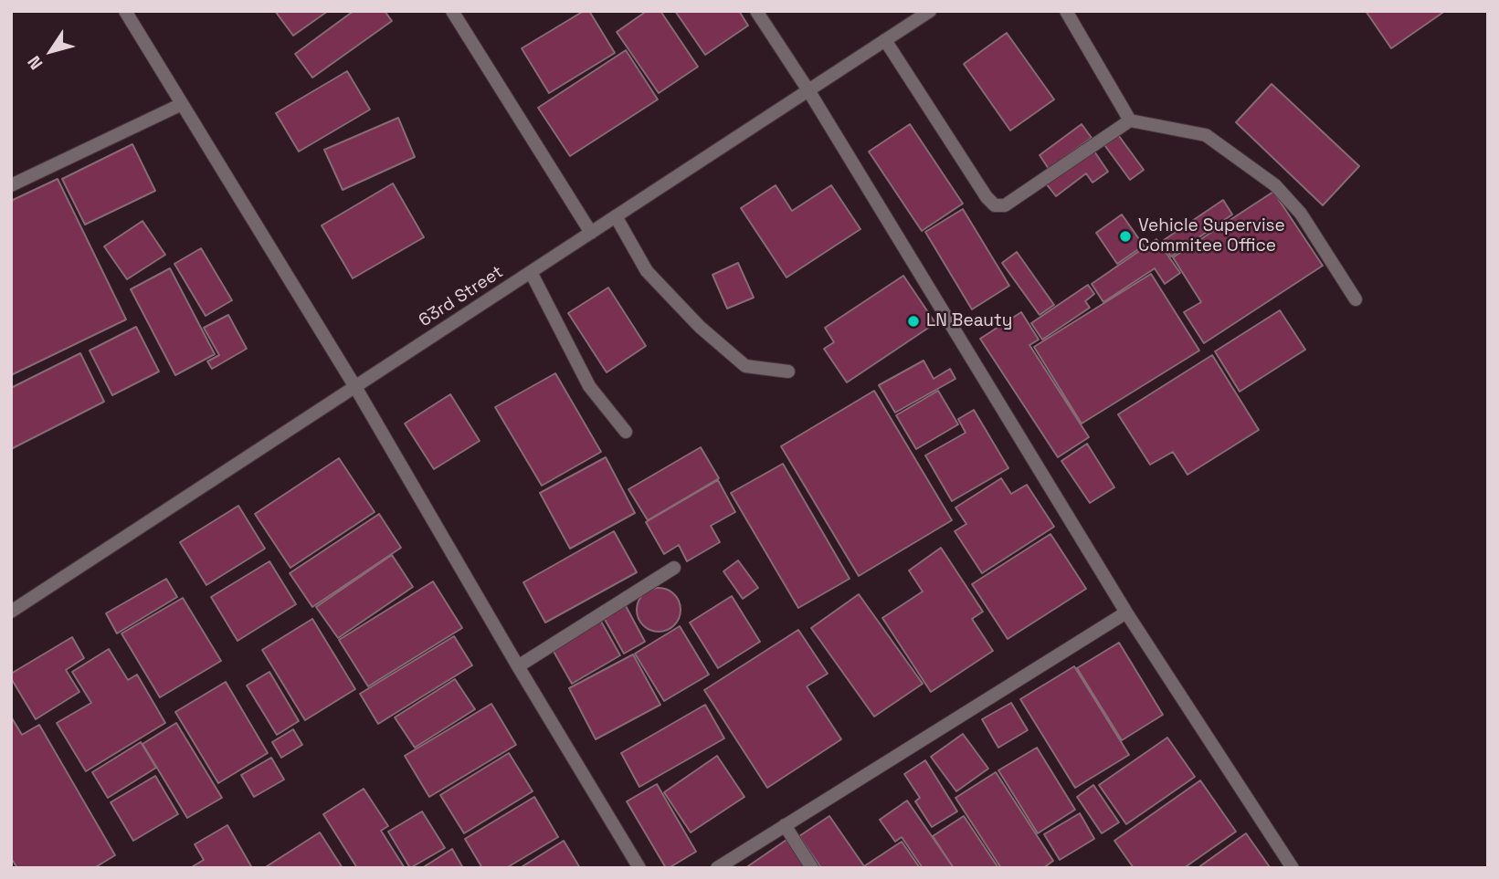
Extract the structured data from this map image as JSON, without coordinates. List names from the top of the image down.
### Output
{
  "streets": {
    "street": ["63rd Street"]
  },
  "places": ["Vehicle Supervise Commitee Office", "LN Beauty"],
  "north": "bottom left"
}
